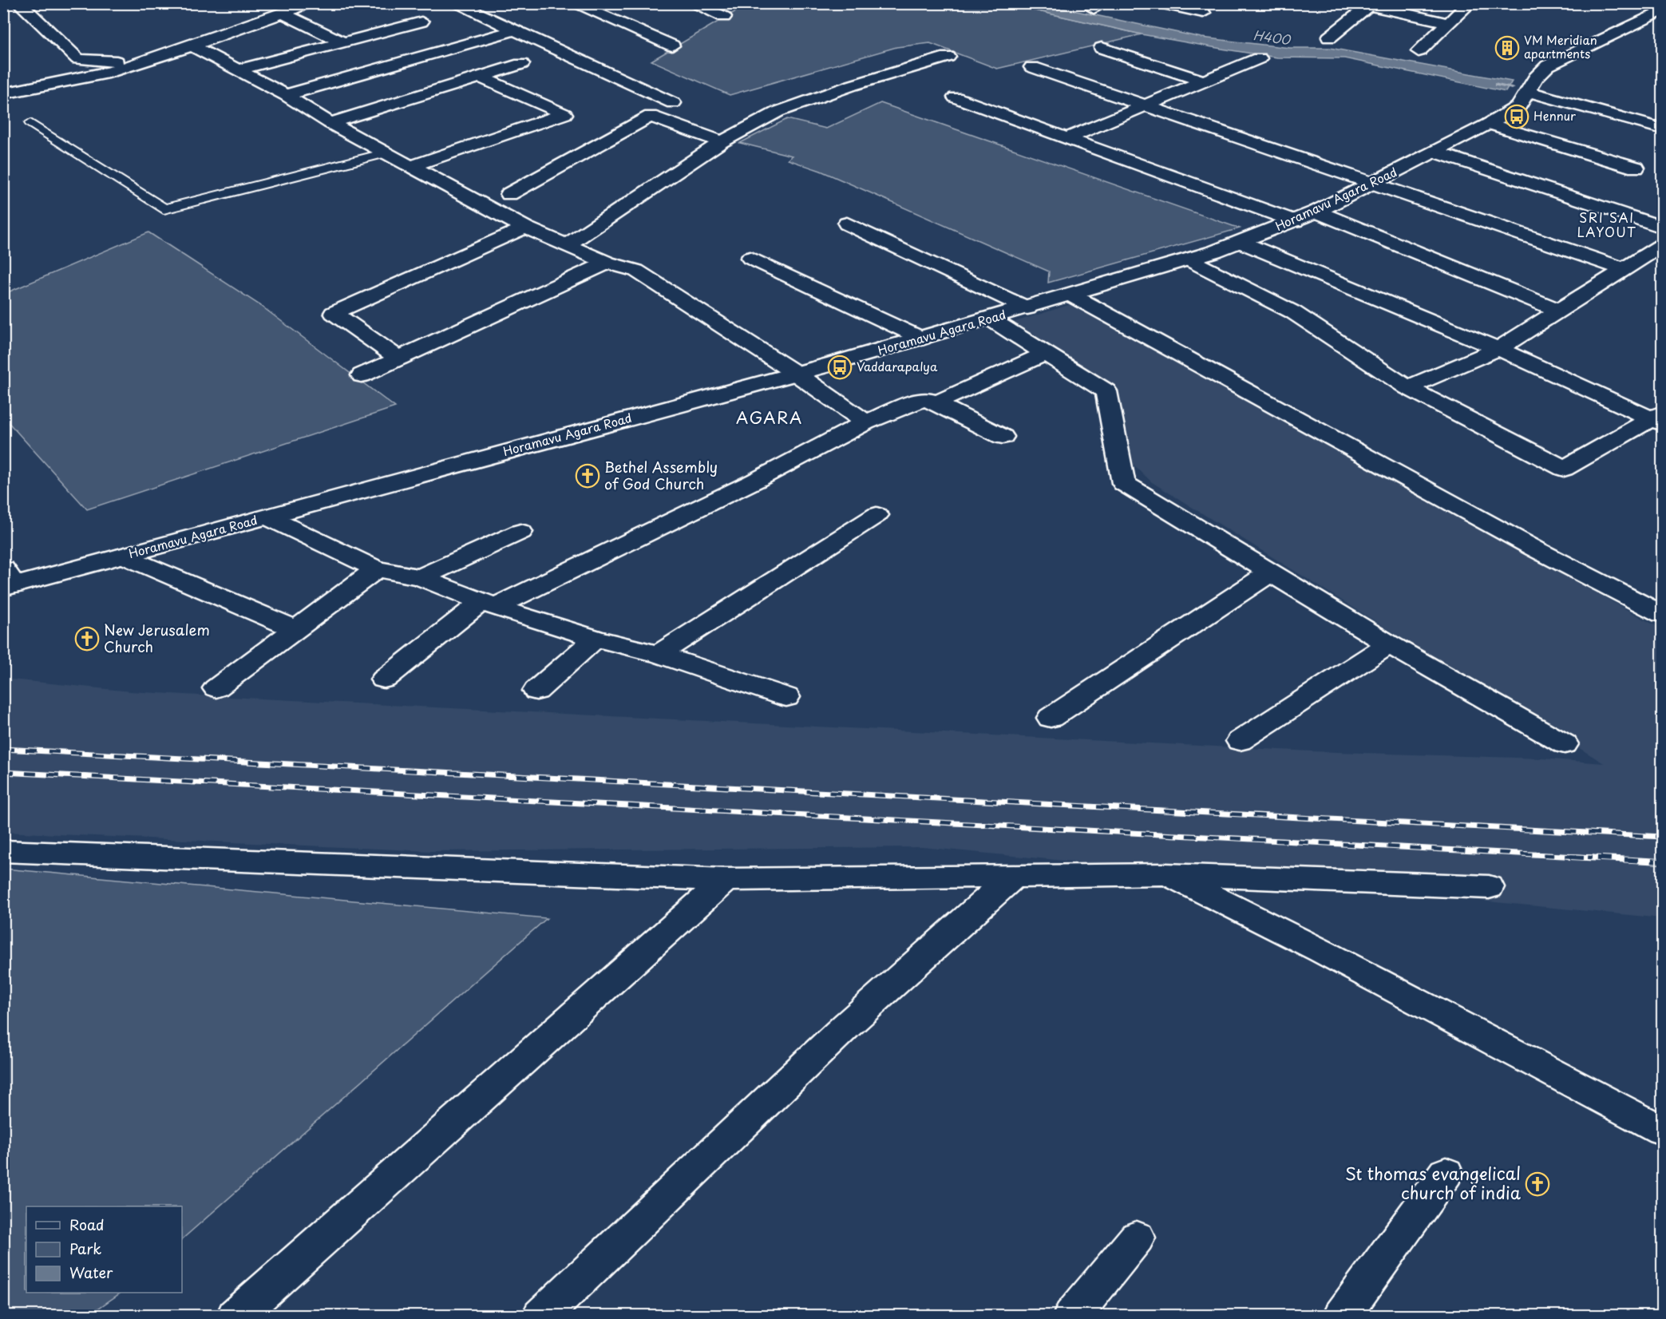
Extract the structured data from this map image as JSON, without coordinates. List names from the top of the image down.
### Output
{
  "streets": {
    "street": ["Horamavu Agara Road"]
  },
  "districts": ["SRI SAI LAYOUT", "AGARA"],
  "water": ["H400"],
  "places": {
    "building": ["VM Meridian apartments"],
    "bus stop": ["Hennur", "Vaddarapalya"],
    "church": ["Bethel Assembly of God Church", "New Jerusalem Church", "St thomas evangelical church of india"]
  },
  "legend": ["Road", "Park", "Water"]
}
